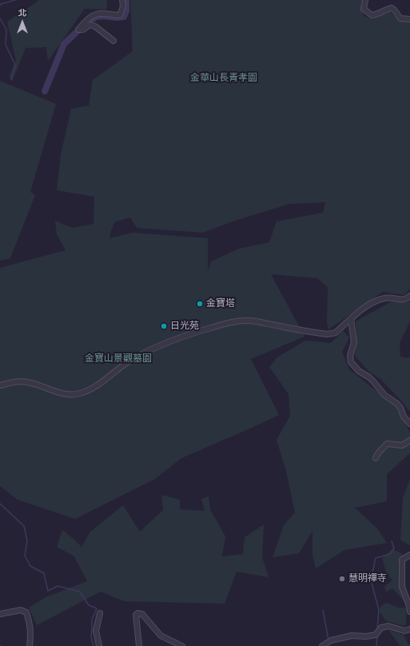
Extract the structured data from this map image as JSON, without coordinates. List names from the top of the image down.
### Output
{
  "parks": ["金華山長青孝園", "金寶山景觀墓園"],
  "places": ["金寶塔", "日光苑", "慧明禪寺"],
  "north": "top"
}
